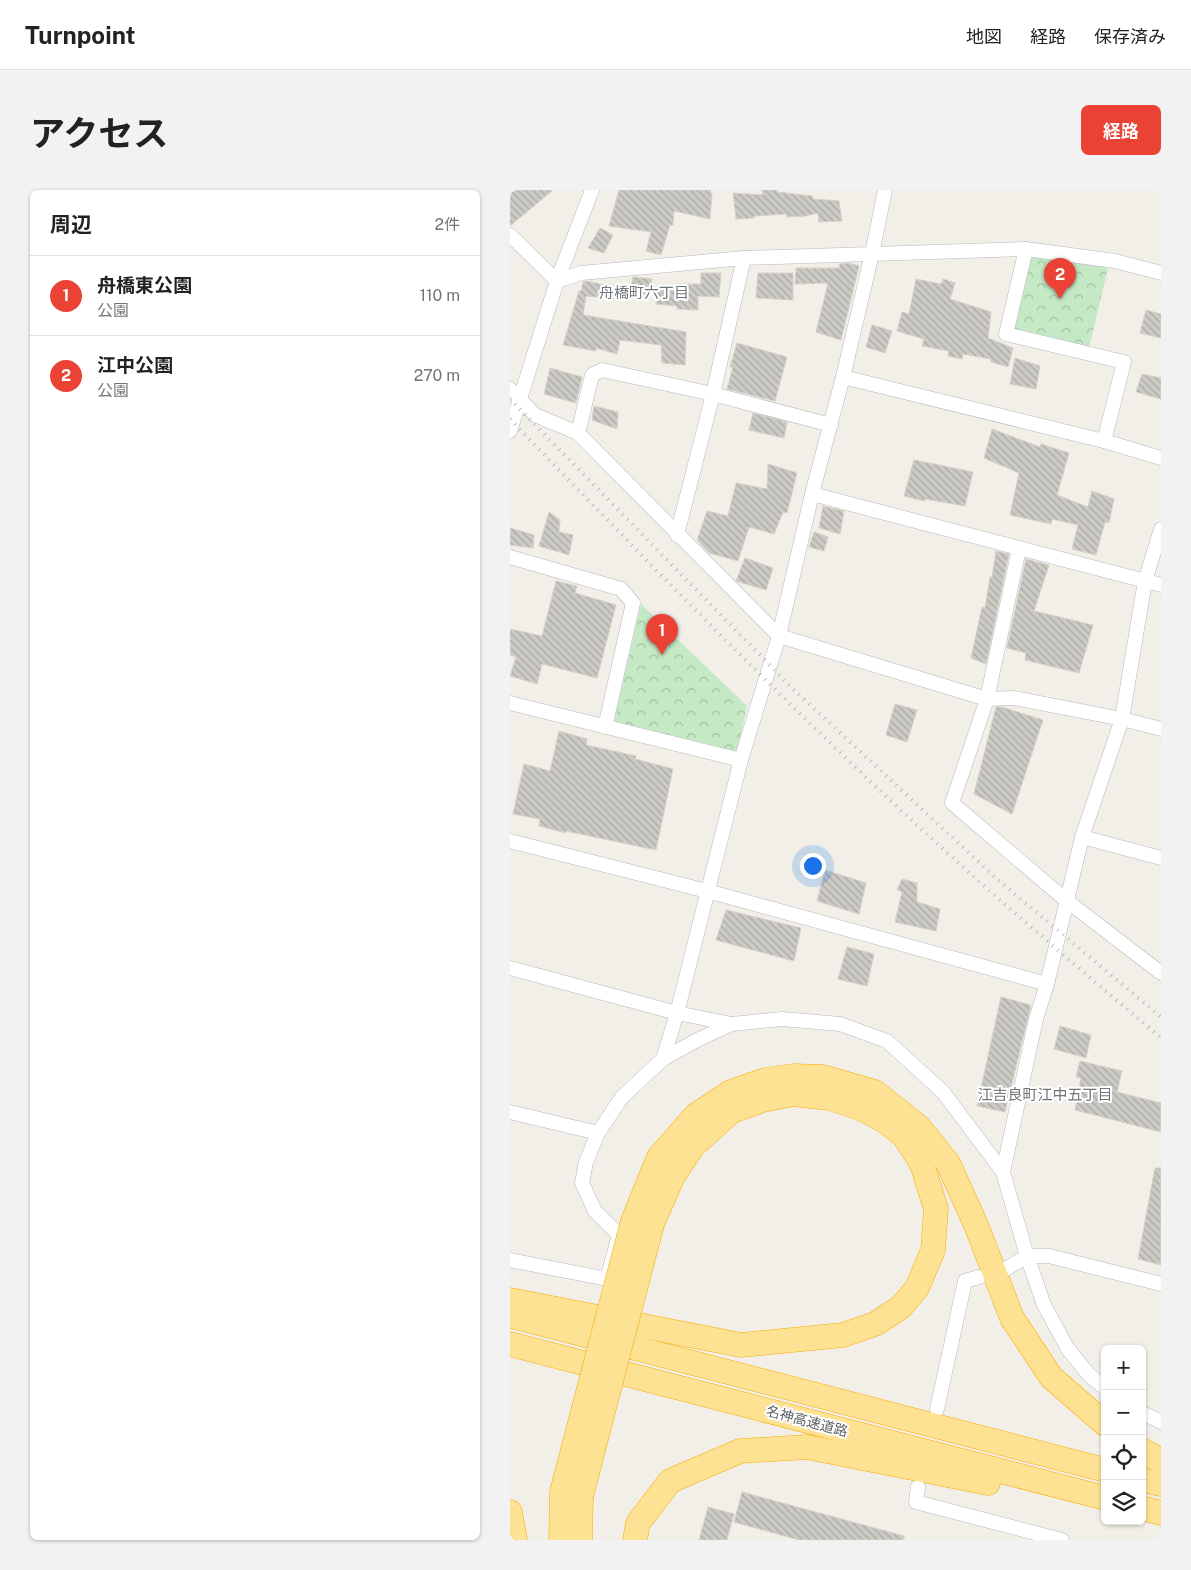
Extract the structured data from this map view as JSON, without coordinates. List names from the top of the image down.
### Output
{
  "streets": {
    "highway": ["名神高速道路"]
  },
  "districts": ["舟橋町六丁目", "江吉良町江中五丁目"],
  "page": {
    "header": "Turnpoint",
    "nav": ["地図", "経路", "保存済み"],
    "title": "アクセス",
    "buttons": "経路",
    "heading": ["周辺", "2件"],
    "list": [
      {
        "mark": "1",
        "name": "舟橋東公園",
        "note": "公園",
        "value": "110 m"
      },
      {
        "mark": "2",
        "name": "江中公園",
        "note": "公園",
        "value": "270 m"
      }
    ],
    "pins": ["2", "1"],
    "map_buttons": ["+", "−"]
  }
}
